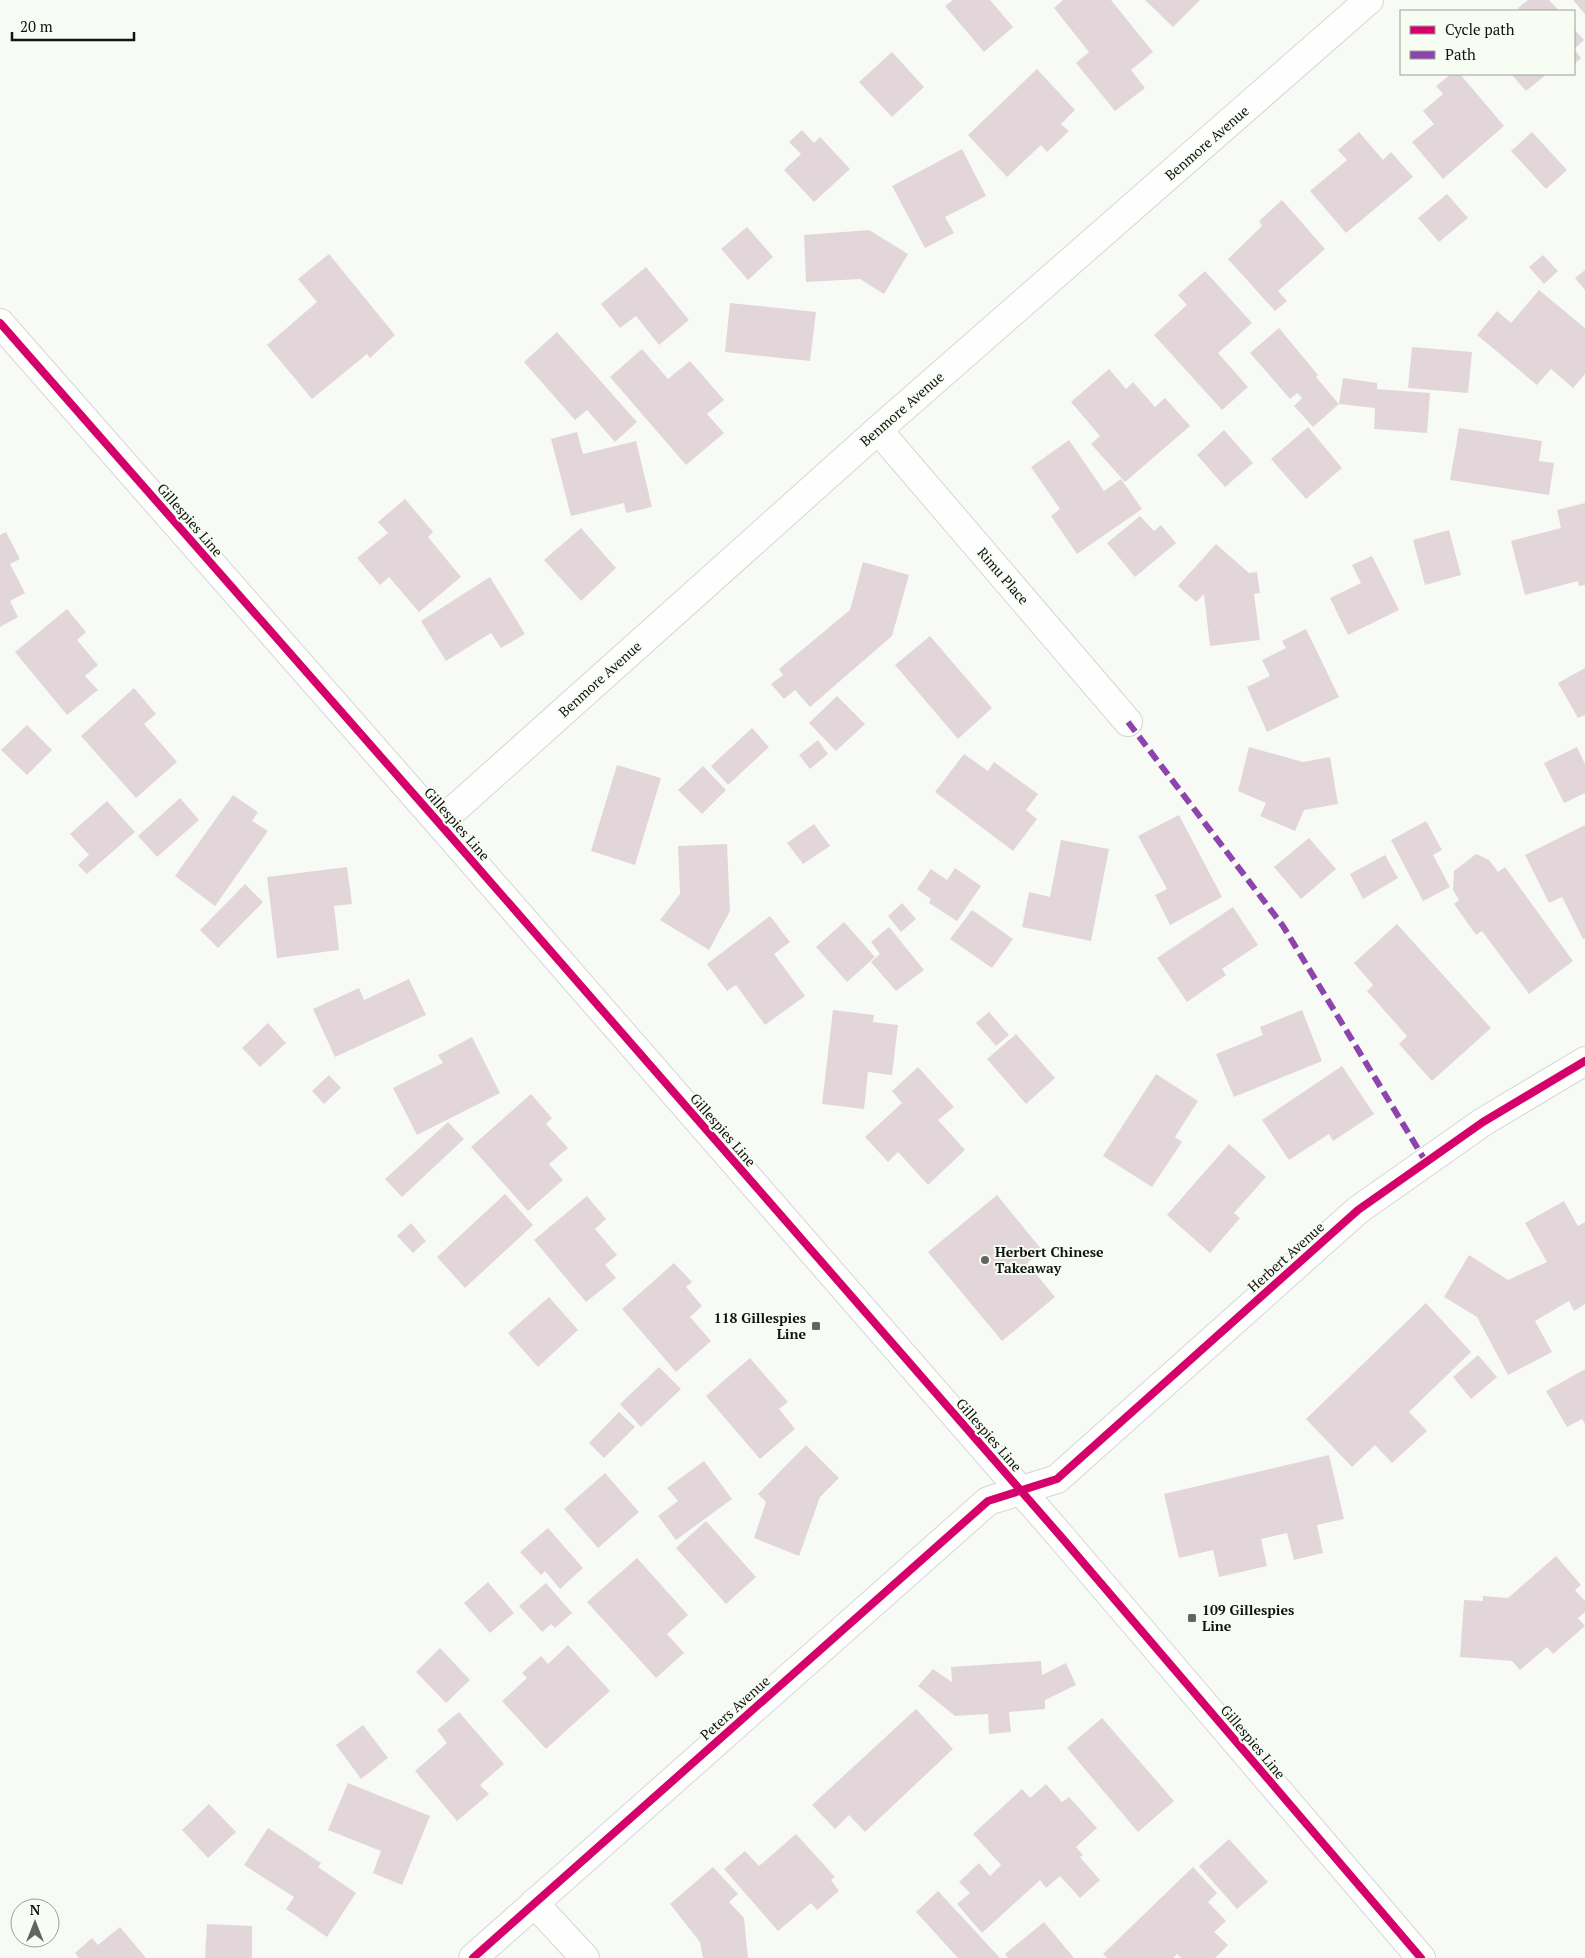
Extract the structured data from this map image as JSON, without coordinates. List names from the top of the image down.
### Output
{
  "streets": {
    "street": [
      "Benmore Avenue",
      "Gillespies Line",
      "Rimu Place",
      "Herbert Avenue",
      "Peters Avenue"
    ]
  },
  "crossings": [
    ["Benmore Avenue", "Gillespies Line"],
    ["Benmore Avenue", "Rimu Place"],
    ["Gillespies Line", "Herbert Avenue"],
    ["Gillespies Line", "Peters Avenue"],
    ["Herbert Avenue", "Peters Avenue"]
  ],
  "places": {
    "other": ["Herbert Chinese Takeaway"],
    "transit": ["118 Gillespies Line", "109 Gillespies Line"]
  },
  "legend": ["Cycle path", "Path"],
  "scale_bar": "20 m",
  "north": "top"
}
